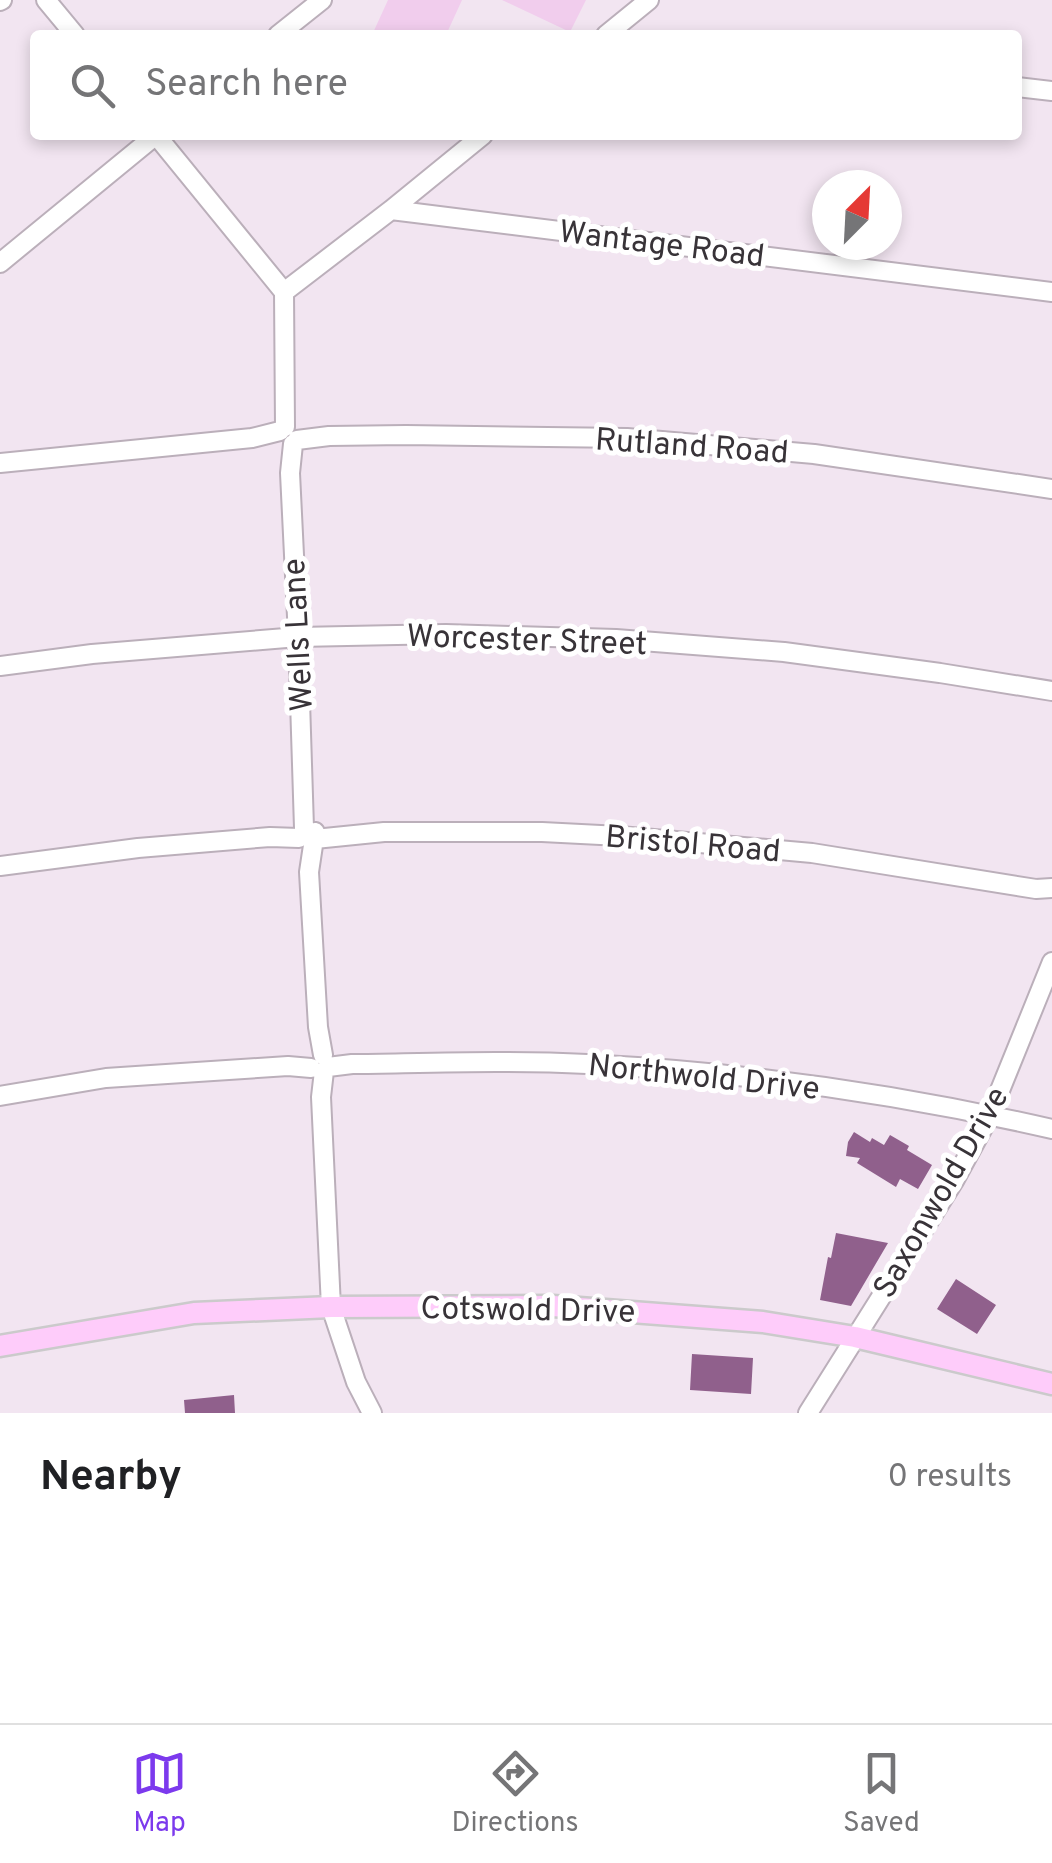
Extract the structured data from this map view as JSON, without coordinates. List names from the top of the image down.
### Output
{
  "streets": {
    "main road": ["Cotswold Drive"],
    "street": [
      "Wantage Road",
      "Rutland Road",
      "Wells Lane",
      "Worcester Street",
      "Bristol Road",
      "Northwold Drive",
      "Saxonwold Drive"
    ]
  },
  "crossings": [
    ["Rutland Road", "Wells Lane"],
    ["Wells Lane", "Worcester Street"],
    ["Wells Lane", "Bristol Road"],
    ["Wells Lane", "Northwold Drive"],
    ["Wells Lane", "Cotswold Drive"],
    ["Northwold Drive", "Saxonwold Drive"],
    ["Saxonwold Drive", "Cotswold Drive"]
  ],
  "north": "top right",
  "page": {
    "search": "Search here",
    "heading": ["Nearby", "0 results"],
    "nav": ["Map", "Directions", "Saved"]
  }
}
